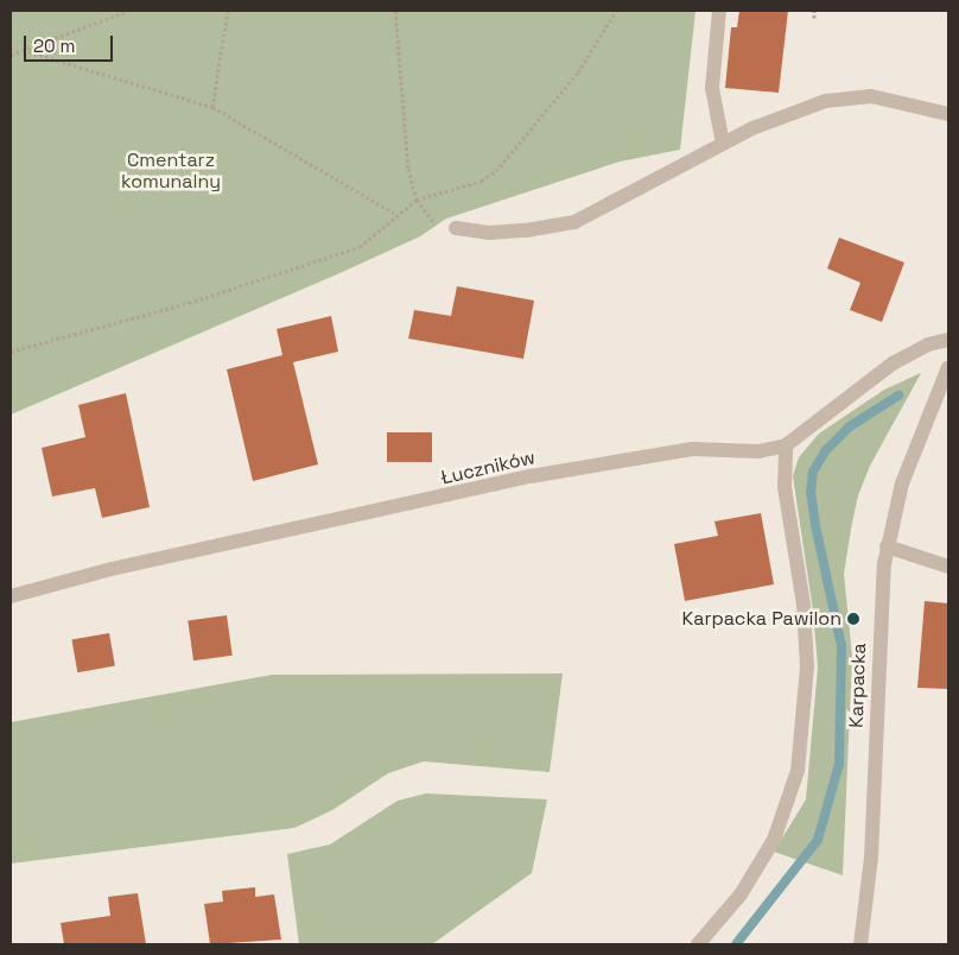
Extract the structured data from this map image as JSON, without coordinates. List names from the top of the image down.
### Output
{
  "streets": {
    "street": ["Łuczników", "Karpacka"]
  },
  "parks": ["Cmentarz komunalny"],
  "places": ["Karpacka Pawilon"],
  "scale_bar": "20 m"
}
